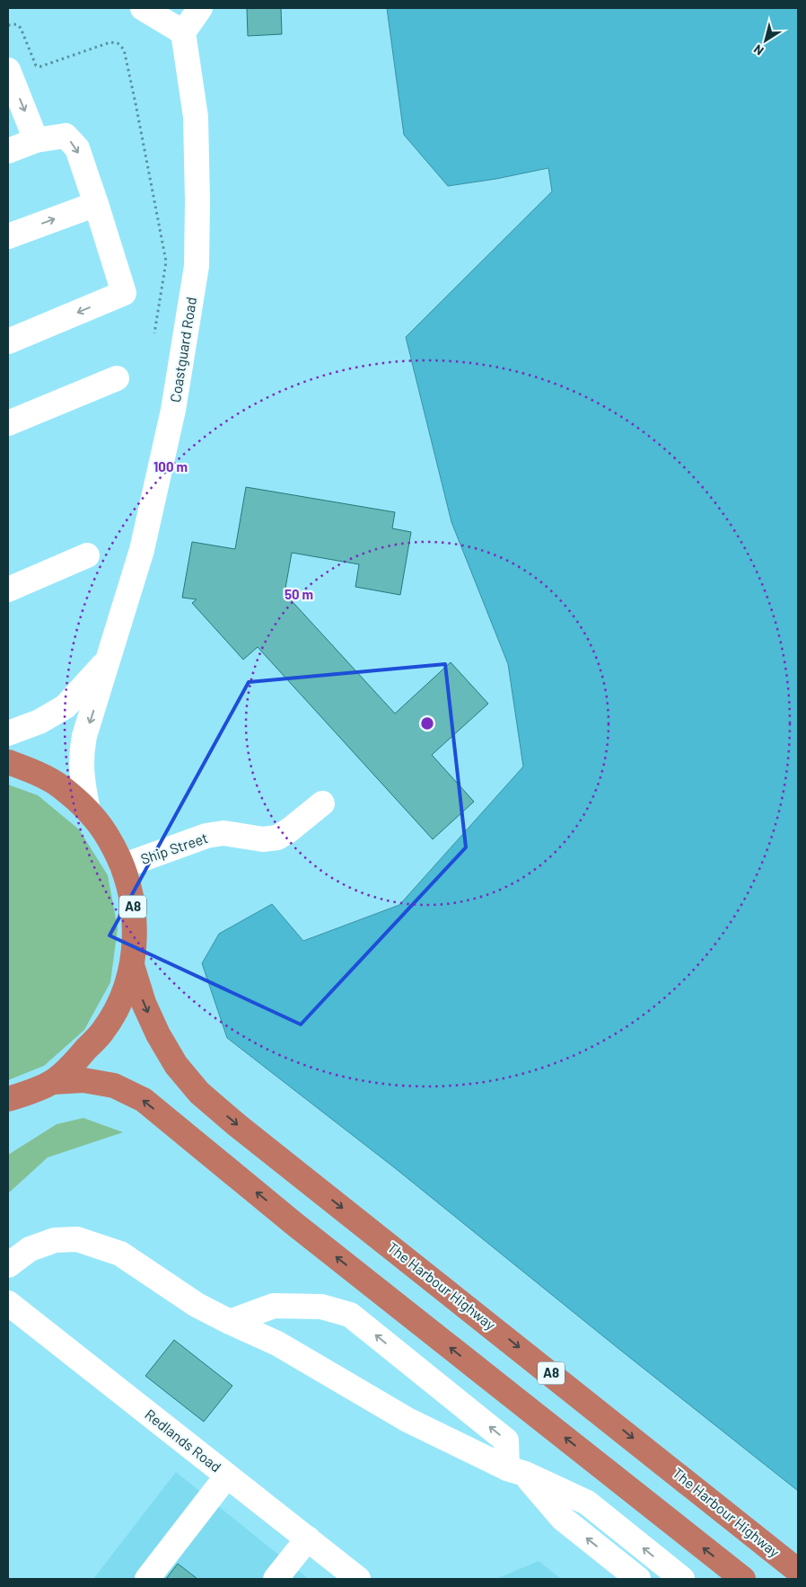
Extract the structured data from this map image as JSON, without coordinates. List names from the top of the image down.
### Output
{
  "streets": {
    "highway": ["A8", "The Harbour Highway"],
    "street": ["Coastguard Road", "Ship Street", "Redlands Road"]
  },
  "crossings": [
    ["Coastguard Road", "A8"],
    ["Ship Street", "A8"],
    ["A8", "The Harbour Highway"]
  ],
  "north": "bottom left",
  "rings": ["100 m", "50 m"]
}
